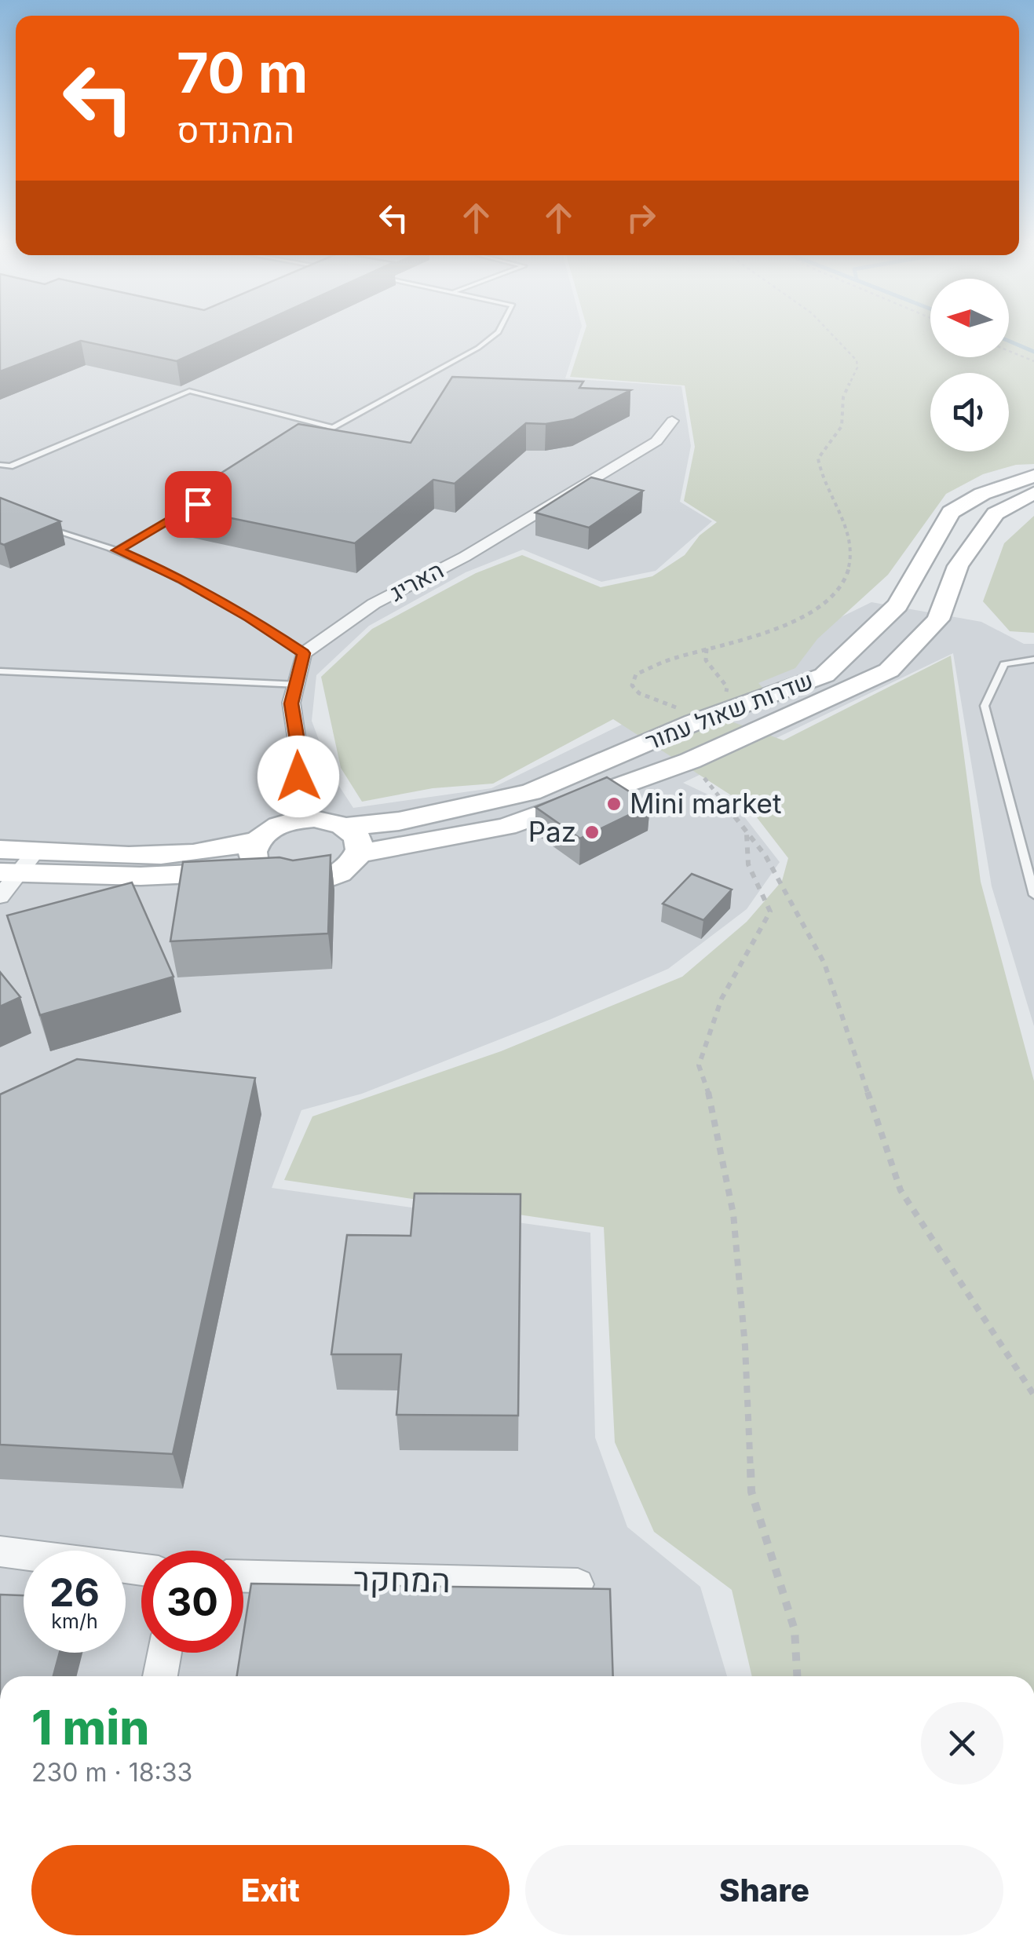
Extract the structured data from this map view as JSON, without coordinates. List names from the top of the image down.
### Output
{
  "streets": {
    "street": ["האריג", "שדרות שאול עמור", "המחקר"]
  },
  "places": ["Mini market", "Paz"],
  "north": "left",
  "page": {
    "turn": ["70 m", "המהנדס"],
    "speed": "26 km/h",
    "limit": "30",
    "heading": ["1 min", "230 m · 18:33"],
    "buttons": ["Exit", "Share"]
  }
}
